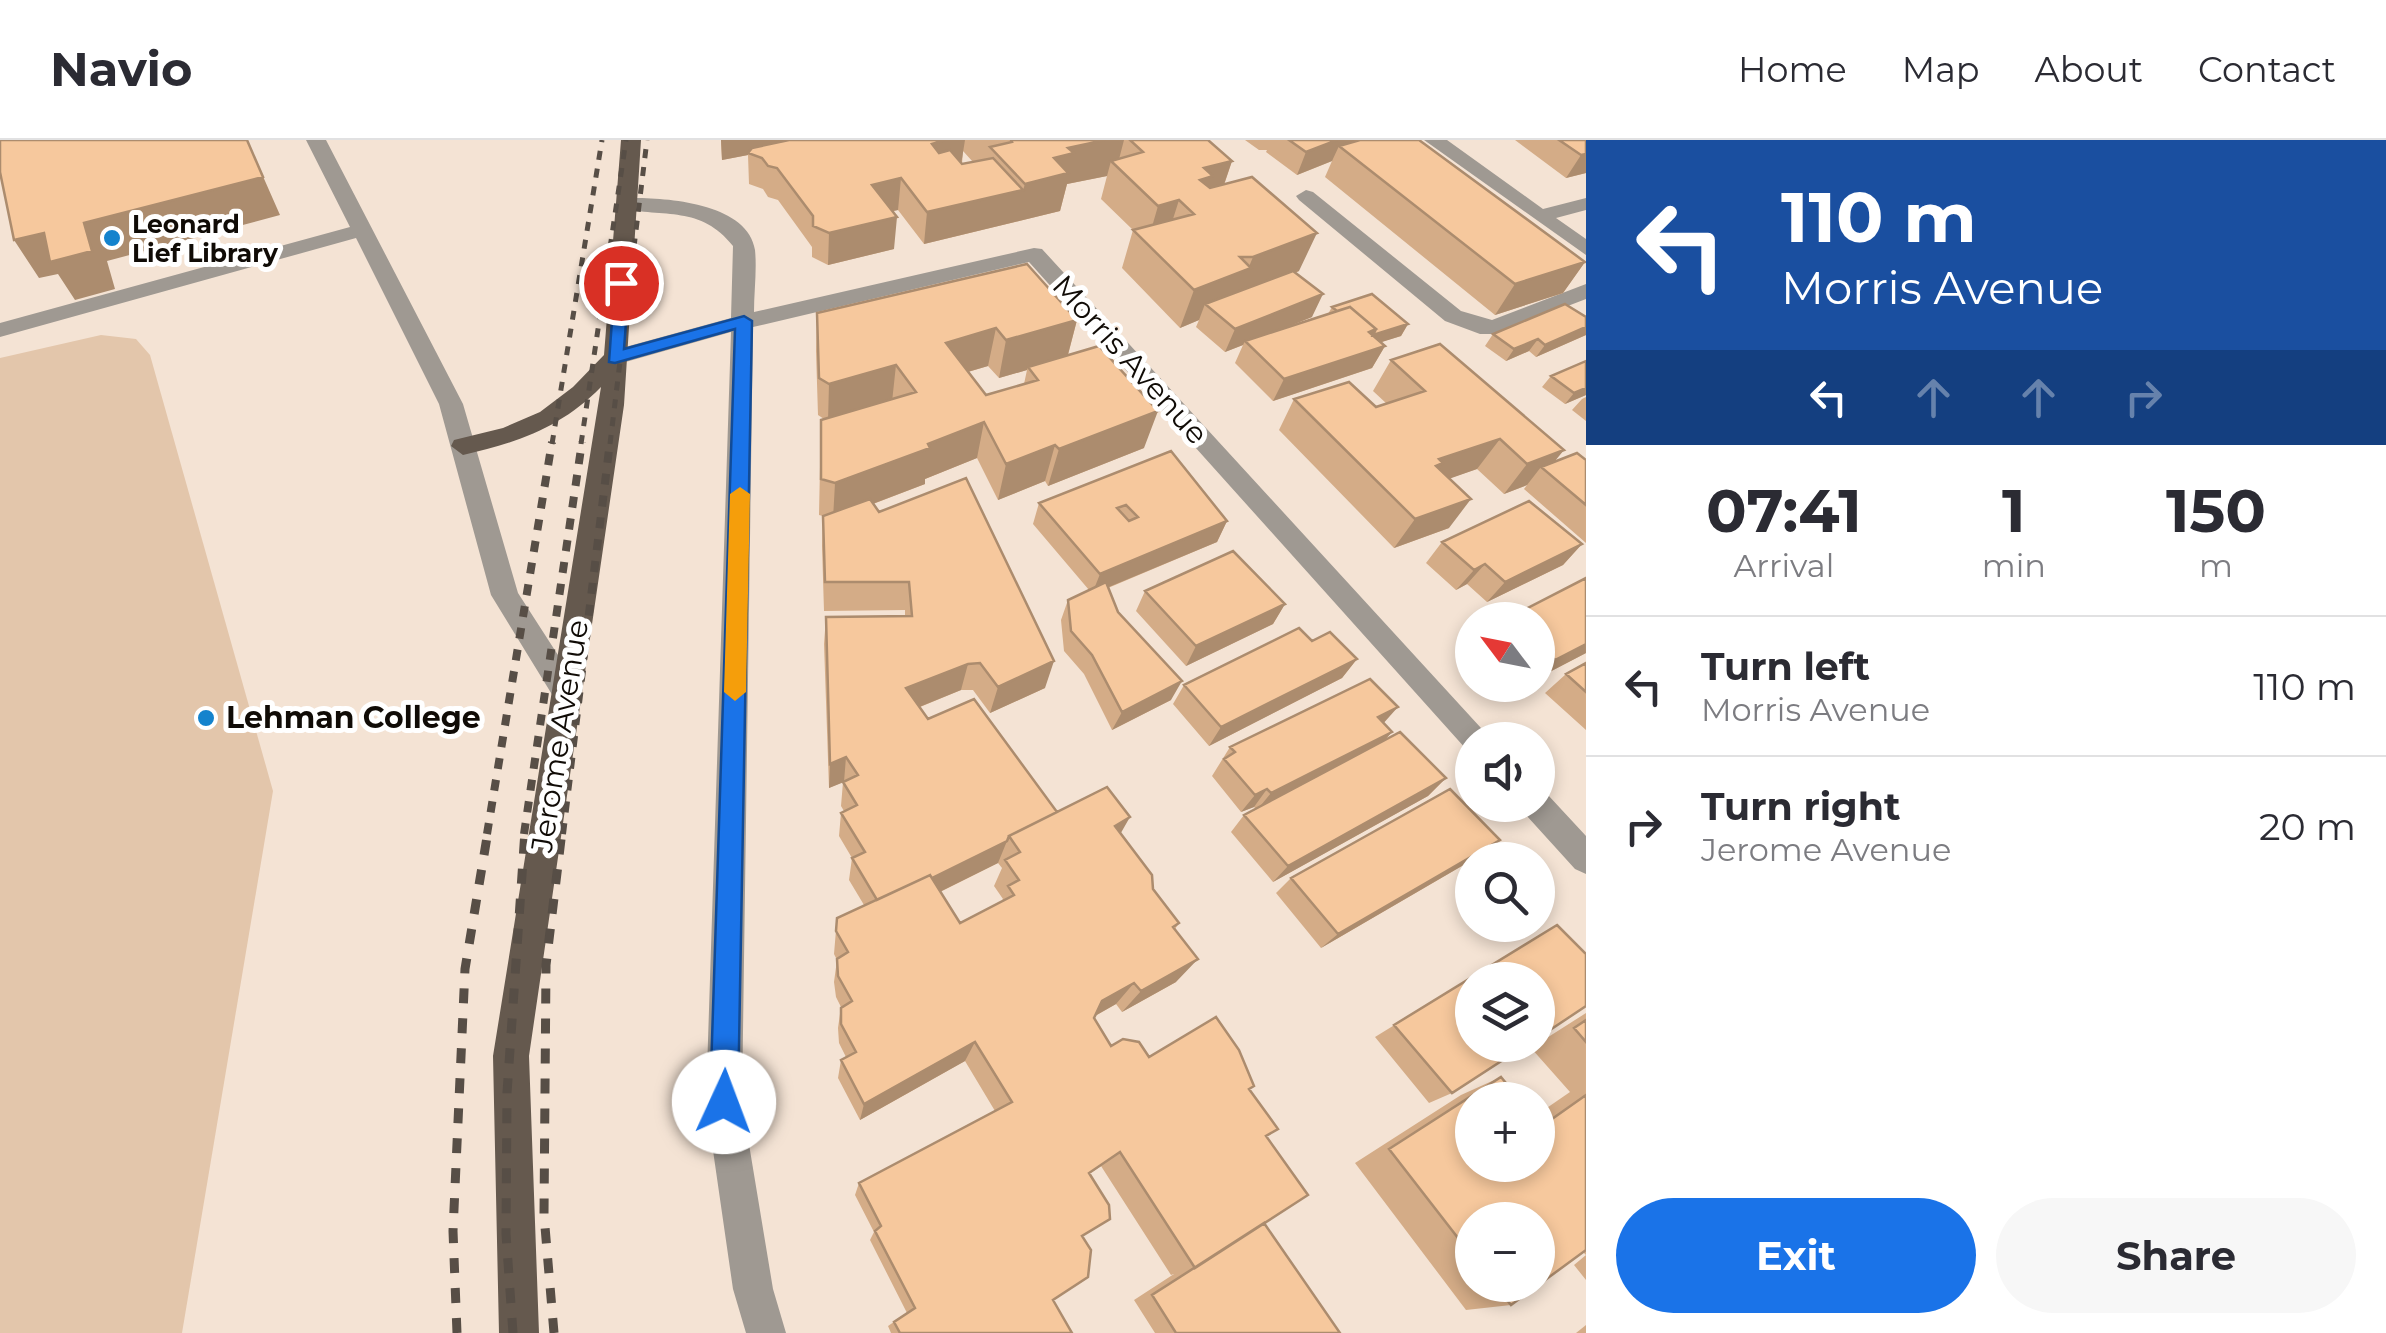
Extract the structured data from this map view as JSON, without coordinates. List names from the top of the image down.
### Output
{
  "streets": {
    "main road": ["Jerome Avenue"],
    "street": ["Morris Avenue"]
  },
  "crossings": [
    ["Morris Avenue", "Jerome Avenue"]
  ],
  "places": ["Leonard Lief Library", "Lehman College"],
  "north": "top left",
  "page": {
    "header": "Navio",
    "nav": [
      "Home",
      "Map",
      "About",
      "Contact"
    ],
    "turn": ["110 m", "Morris Avenue"],
    "eta": [
      "07:41",
      "Arrival",
      "1",
      "min",
      "150",
      "m"
    ],
    "map_buttons": ["+", "−"],
    "list": [
      {
        "name": "Turn left",
        "note": "Morris Avenue",
        "value": "110 m"
      },
      {
        "name": "Turn right",
        "note": "Jerome Avenue",
        "value": "20 m"
      }
    ],
    "buttons": ["Exit", "Share"]
  }
}
